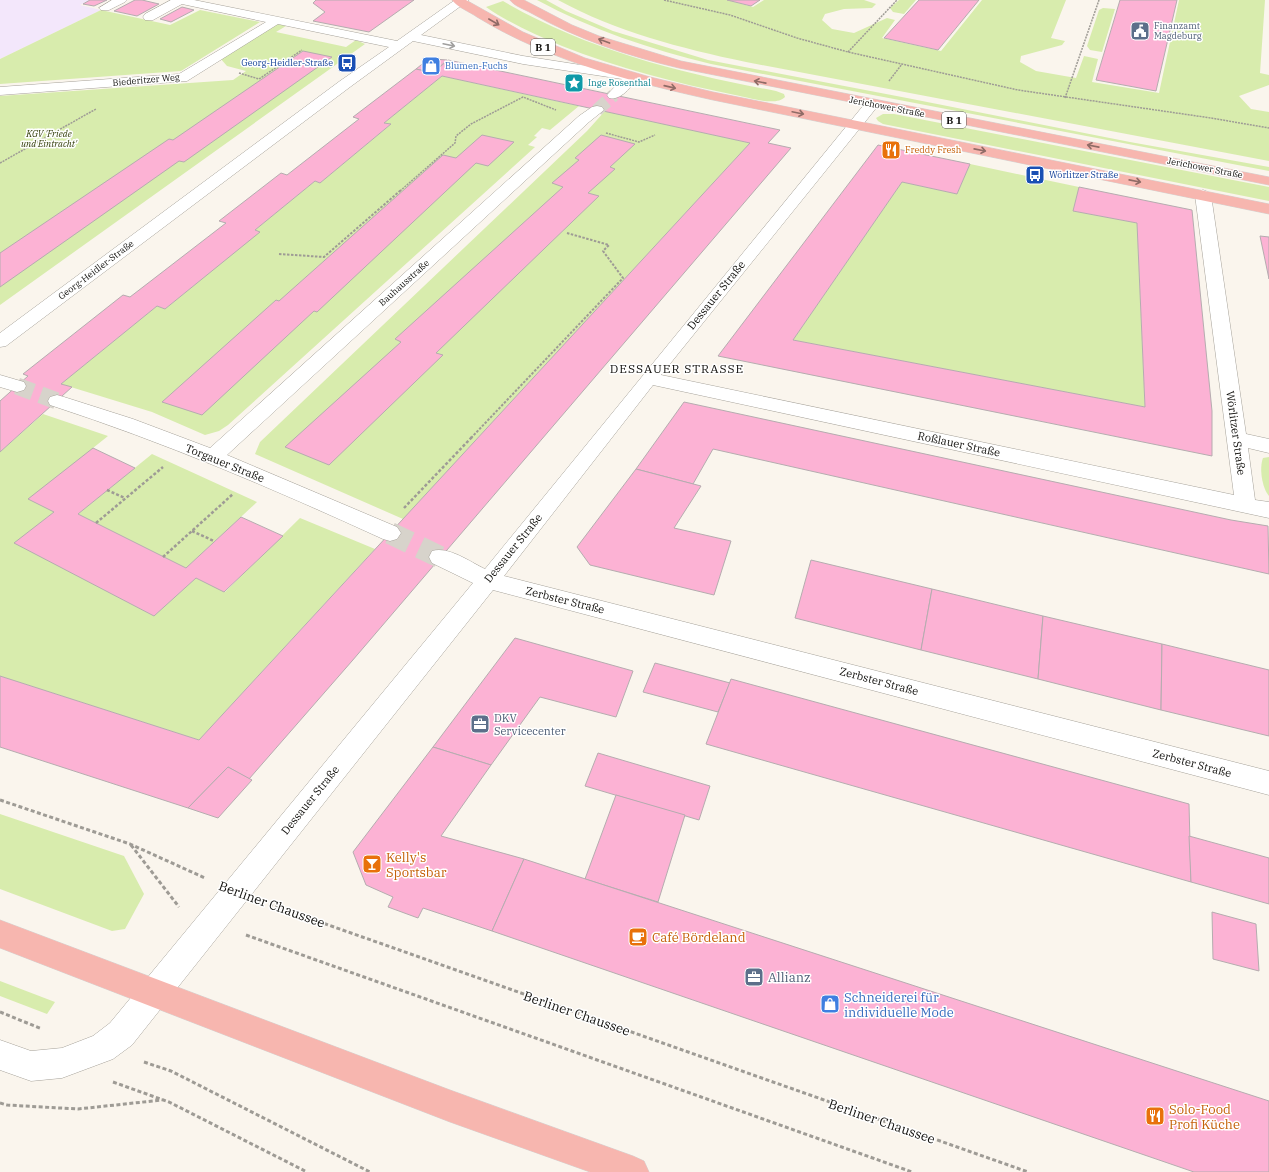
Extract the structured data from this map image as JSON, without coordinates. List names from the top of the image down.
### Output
{
  "streets": {
    "main road": ["B 1", "Jerichower Straße"],
    "street": [
      "Biederitzer Weg",
      "Georg-Heidler-Straße",
      "Bauhausstraße",
      "Dessauer Straße",
      "Wörlitzer Straße",
      "Roßlauer Straße",
      "Torgauer Straße",
      "Zerbster Straße"
    ],
    "path": ["Berliner Chaussee"]
  },
  "crossings": [
    ["B 1", "Georg-Heidler-Straße"],
    ["B 1", "Dessauer Straße"],
    ["B 1", "Wörlitzer Straße"],
    ["Jerichower Straße", "Dessauer Straße"],
    ["Bauhausstraße", "Torgauer Straße"],
    ["Dessauer Straße", "Roßlauer Straße"],
    ["Dessauer Straße", "Zerbster Straße"],
    ["Dessauer Straße", "Berliner Chaussee"],
    ["Wörlitzer Straße", "Roßlauer Straße"]
  ],
  "districts": ["DESSAUER STRASSE"],
  "parks": ["KGV 'Friede und Eintracht'"],
  "places": {
    "public building": ["Finanzamt Magdeburg"],
    "bus stop": ["Georg-Heidler-Straße", "Wörlitzer Straße"],
    "shop": ["Blumen-Fuchs", "Schneiderei für individuelle Mode"],
    "place": ["Inge Rosenthal"],
    "restaurant": ["Freddy Fresh", "Solo-Food Profi Küche"],
    "office": ["DKV Servicecenter", "Allianz"],
    "bar": ["Kelly's Sportsbar"],
    "cafe": ["Café Bördeland"]
  }
}
